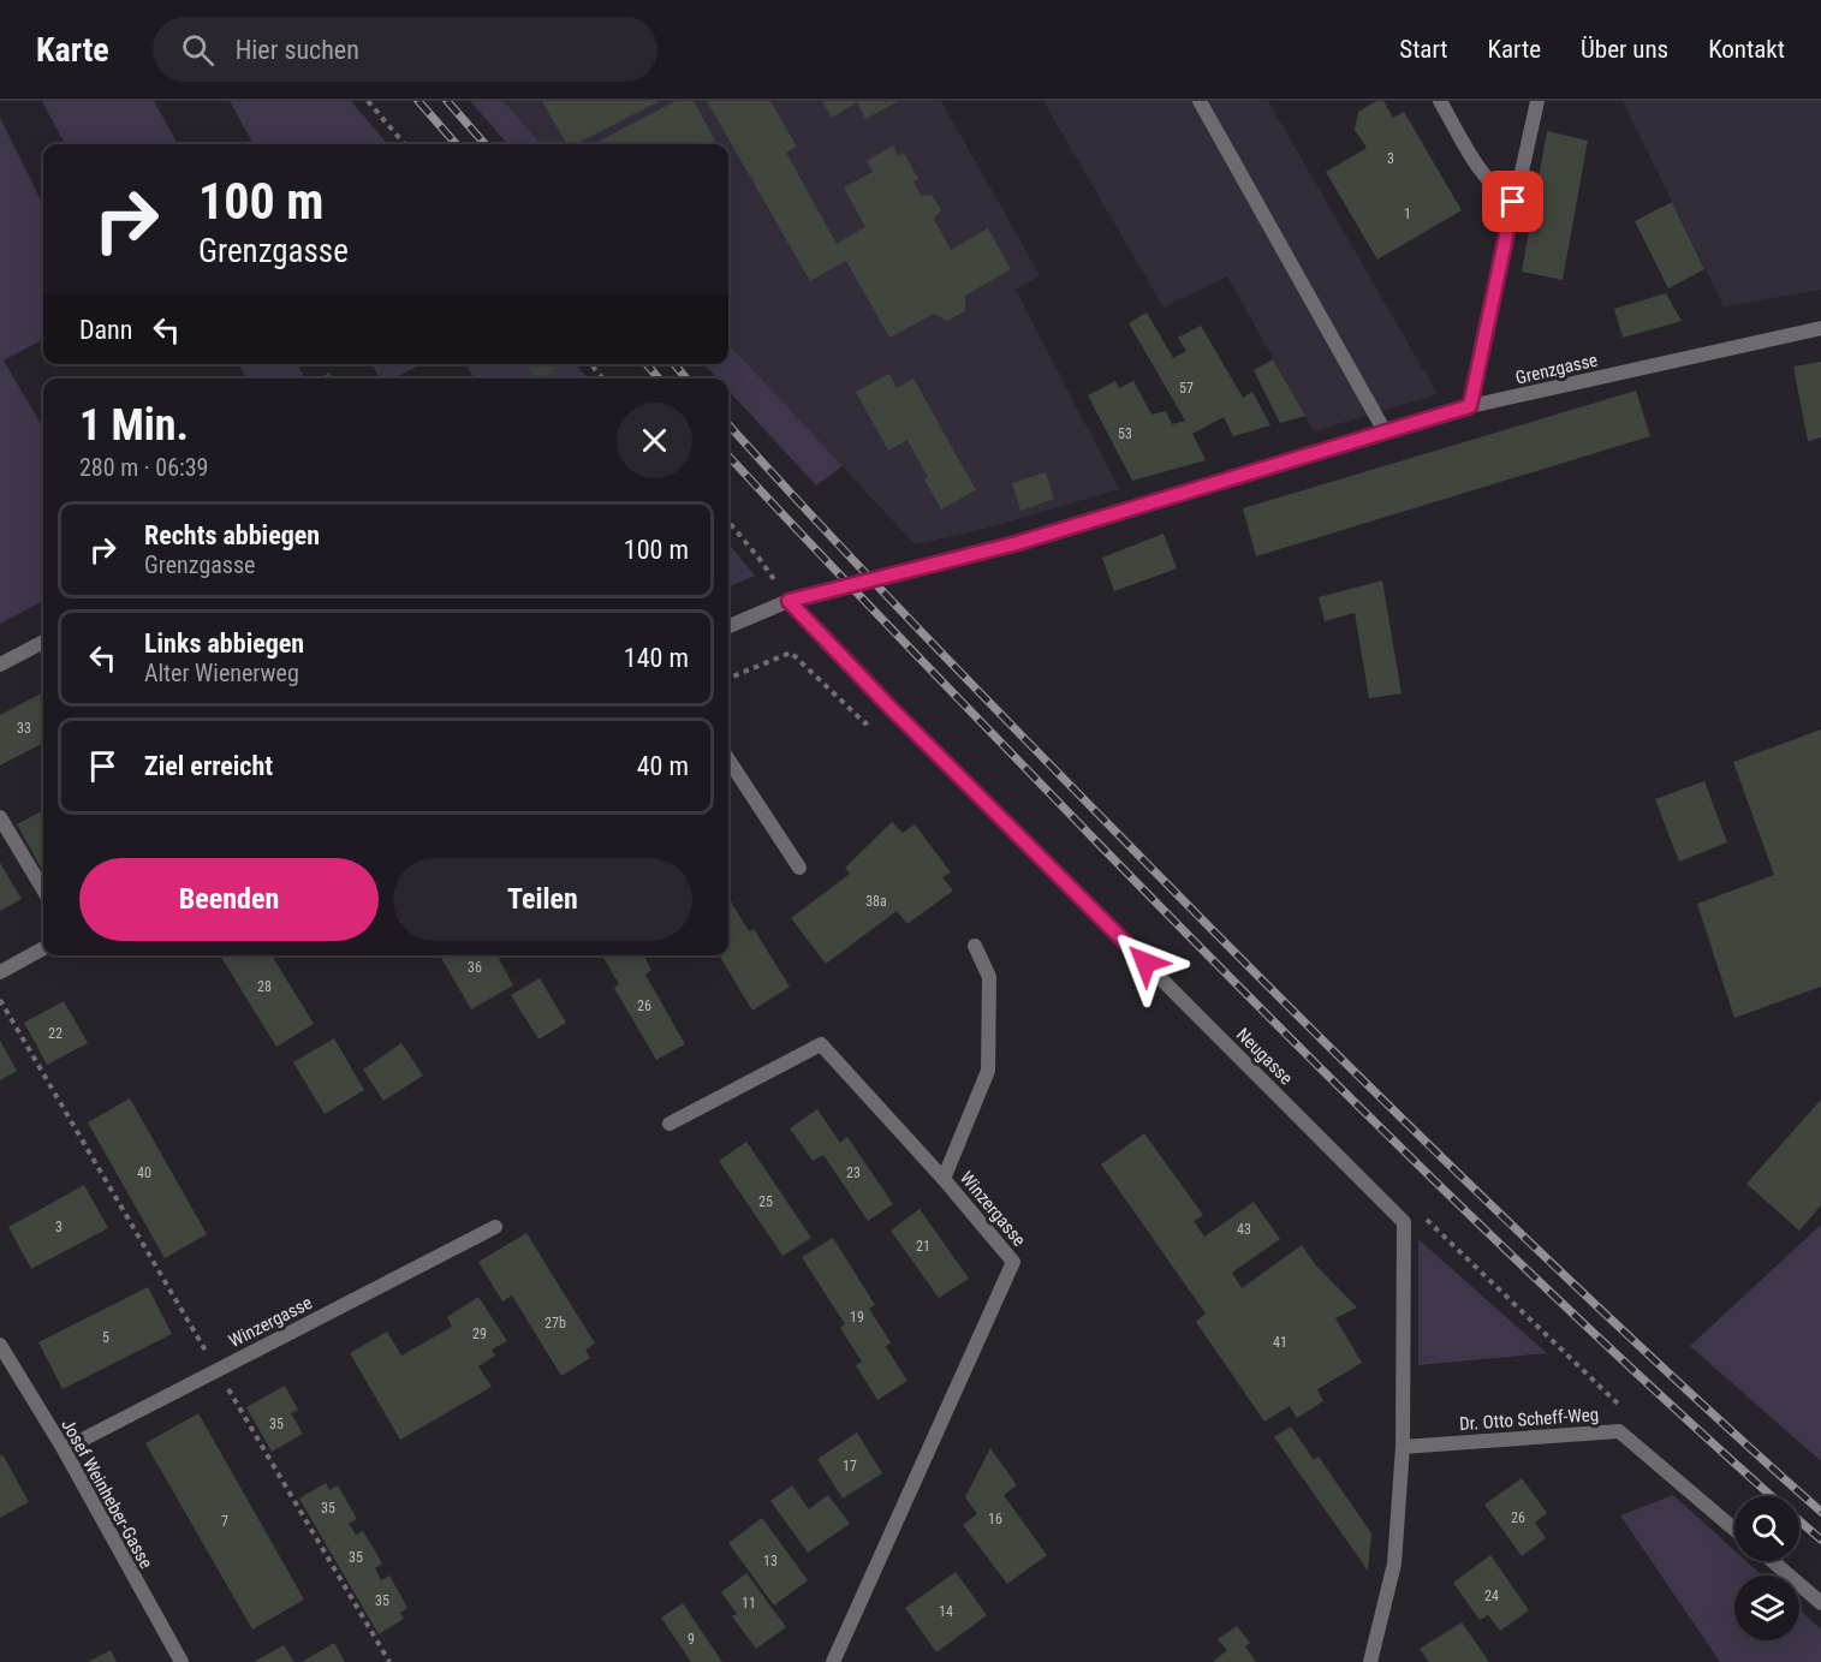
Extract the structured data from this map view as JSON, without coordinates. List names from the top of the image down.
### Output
{
  "streets": {
    "street": [
      "Grenzgasse",
      "Neugasse",
      "Winzergasse",
      "Dr. Otto Scheff-Weg",
      "Josef Weinheber-Gasse"
    ]
  },
  "crossings": [
    ["Grenzgasse", "Neugasse"],
    ["Neugasse", "Dr. Otto Scheff-Weg"],
    ["Winzergasse", "Josef Weinheber-Gasse"]
  ],
  "house_numbers": [
    "3",
    "1",
    "57",
    "53",
    "33",
    "38a",
    "36",
    "28",
    "26",
    "22",
    "40",
    "23",
    "25",
    "3",
    "43",
    "21",
    "19",
    "27b",
    "29",
    "5",
    "41",
    "35",
    "17",
    "35",
    "26",
    "16",
    "7",
    "35",
    "13",
    "24",
    "35",
    "11",
    "14",
    "9"
  ],
  "page": {
    "header": "Karte",
    "search": "Hier suchen",
    "nav": [
      "Start",
      "Karte",
      "Über uns",
      "Kontakt"
    ],
    "turn": ["100 m", "Grenzgasse"],
    "then": "Dann",
    "heading": ["1 Min.", "280 m · 06:39"],
    "list": [
      {
        "name": "Rechts abbiegen",
        "note": "Grenzgasse",
        "value": "100 m"
      },
      {
        "name": "Links abbiegen",
        "note": "Alter Wienerweg",
        "value": "140 m"
      },
      {
        "name": "Ziel erreicht",
        "value": "40 m"
      }
    ],
    "buttons": ["Beenden", "Teilen"]
  }
}
